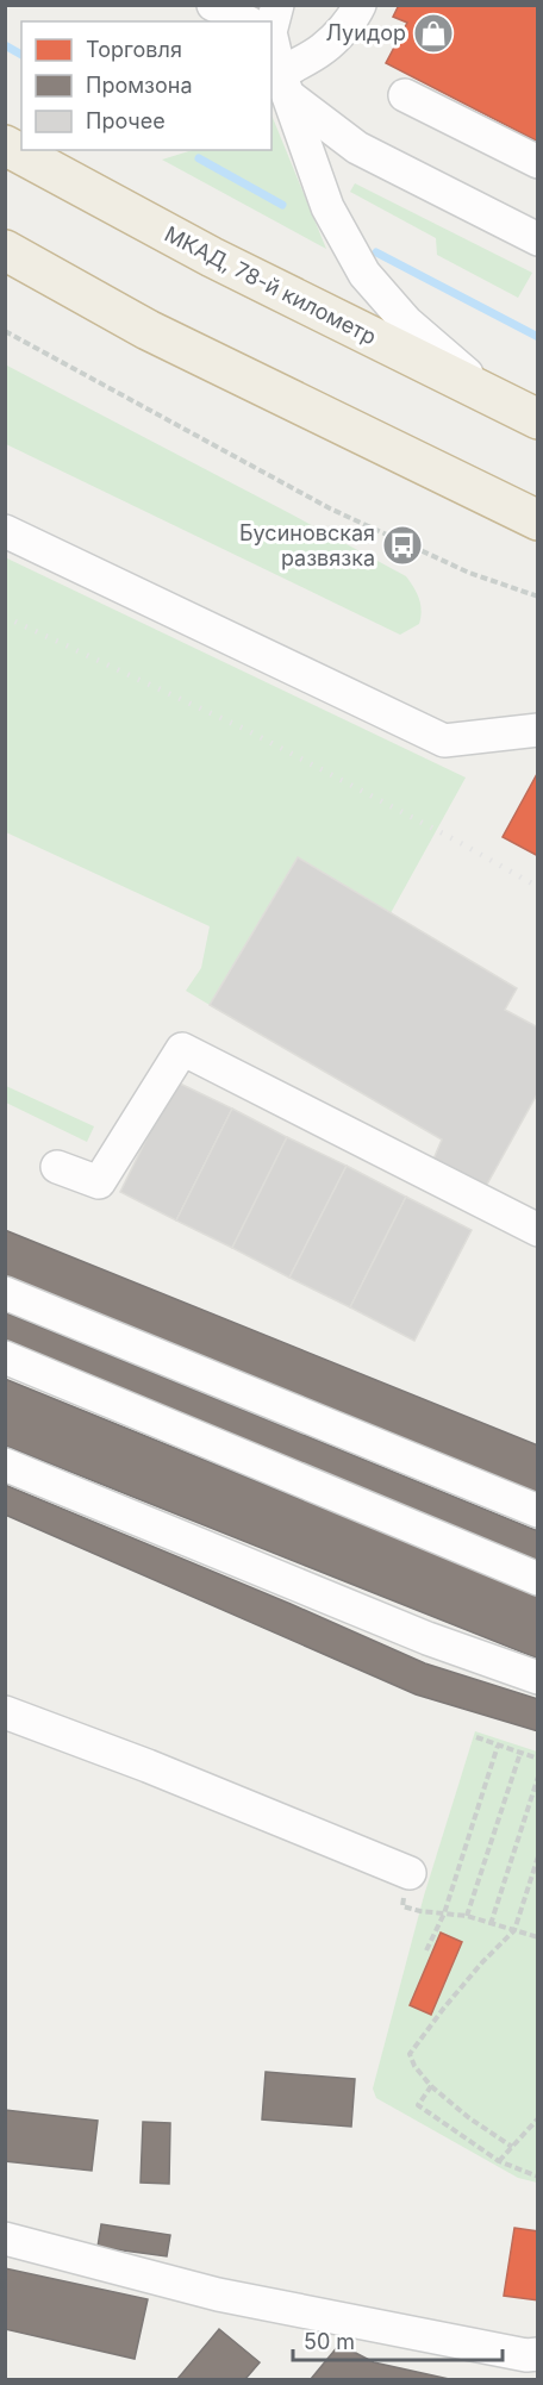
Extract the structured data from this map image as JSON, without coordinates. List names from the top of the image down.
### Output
{
  "streets": {
    "highway": ["МКАД, 78-й километр"]
  },
  "places": {
    "shop": ["Луидор"],
    "bus stop": ["Бусиновская развязка"]
  },
  "legend": ["Торговля", "Промзона", "Прочее"],
  "scale_bar": "50 m"
}
